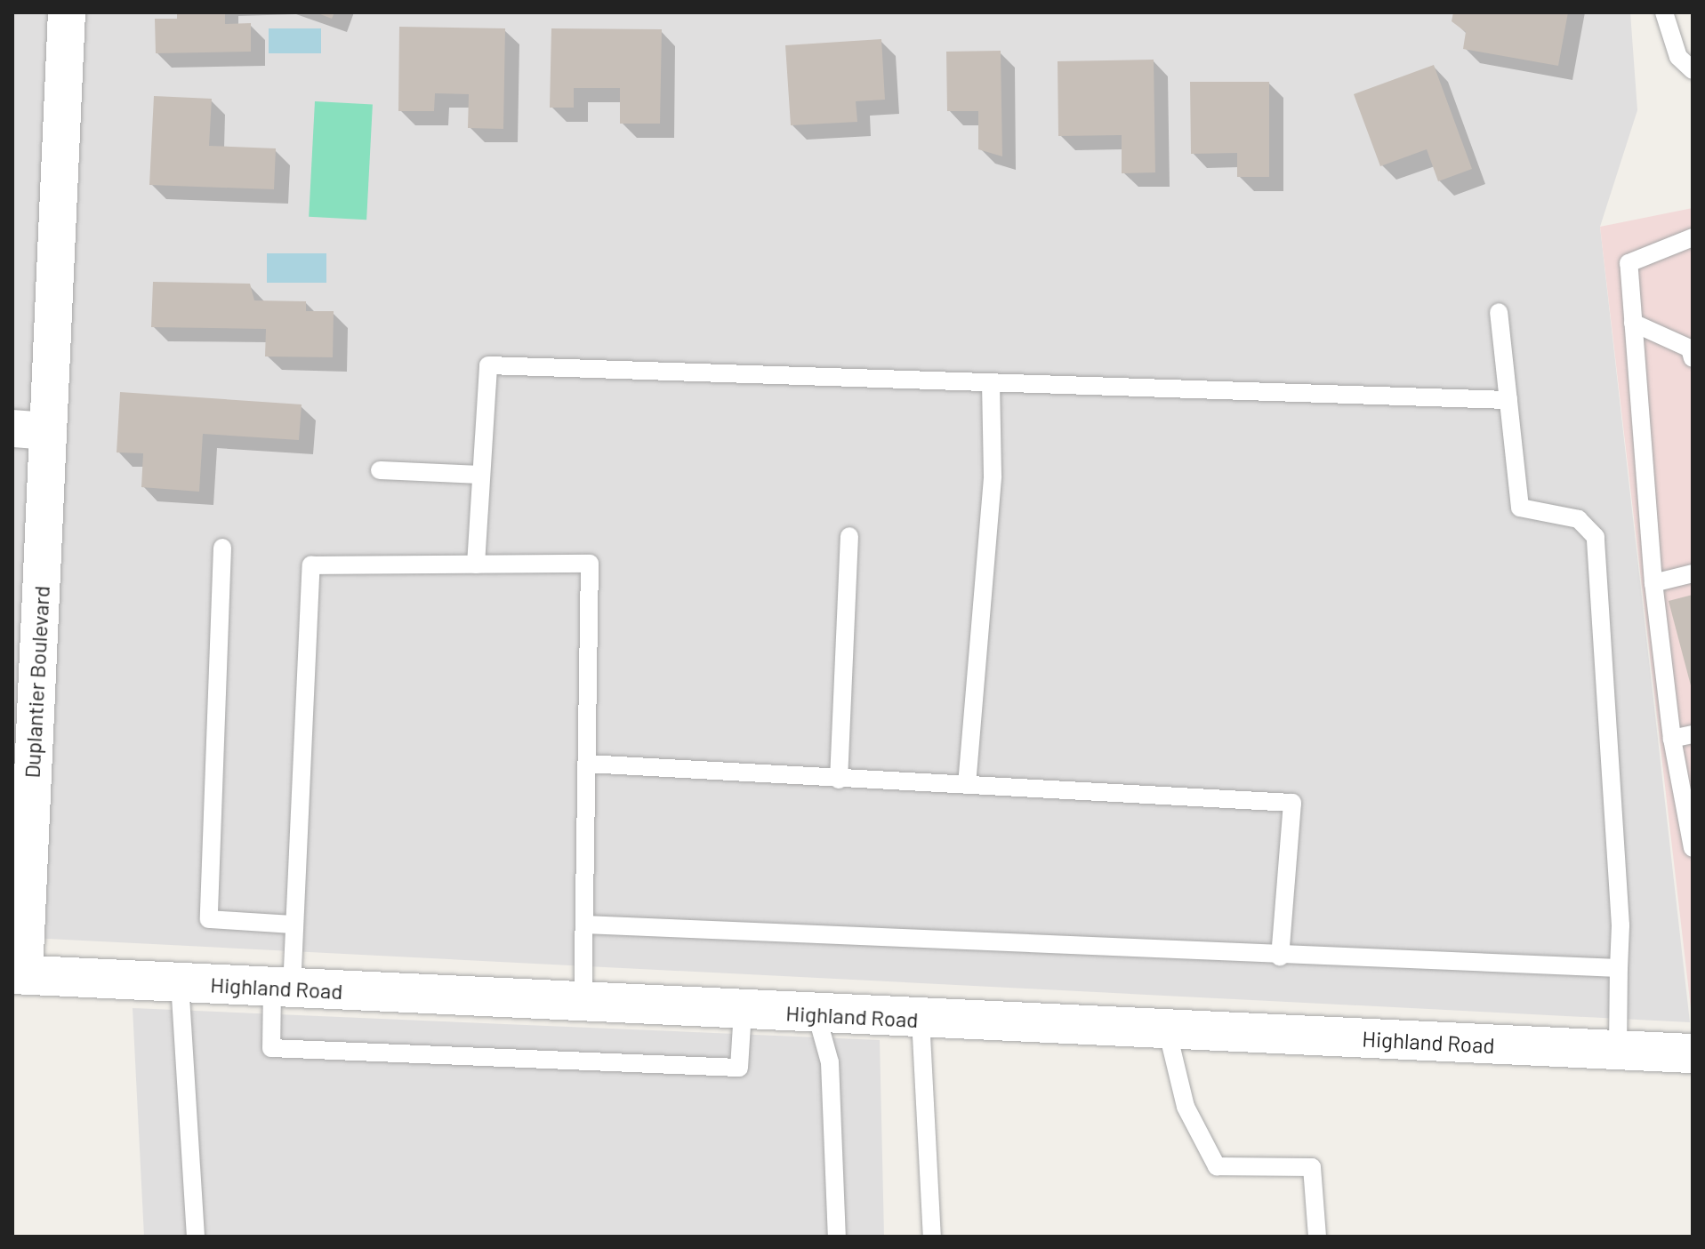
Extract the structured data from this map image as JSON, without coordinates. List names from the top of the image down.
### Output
{
  "streets": {
    "street": ["Duplantier Boulevard", "Highland Road"]
  },
  "crossings": [
    ["Duplantier Boulevard", "Highland Road"]
  ]
}
